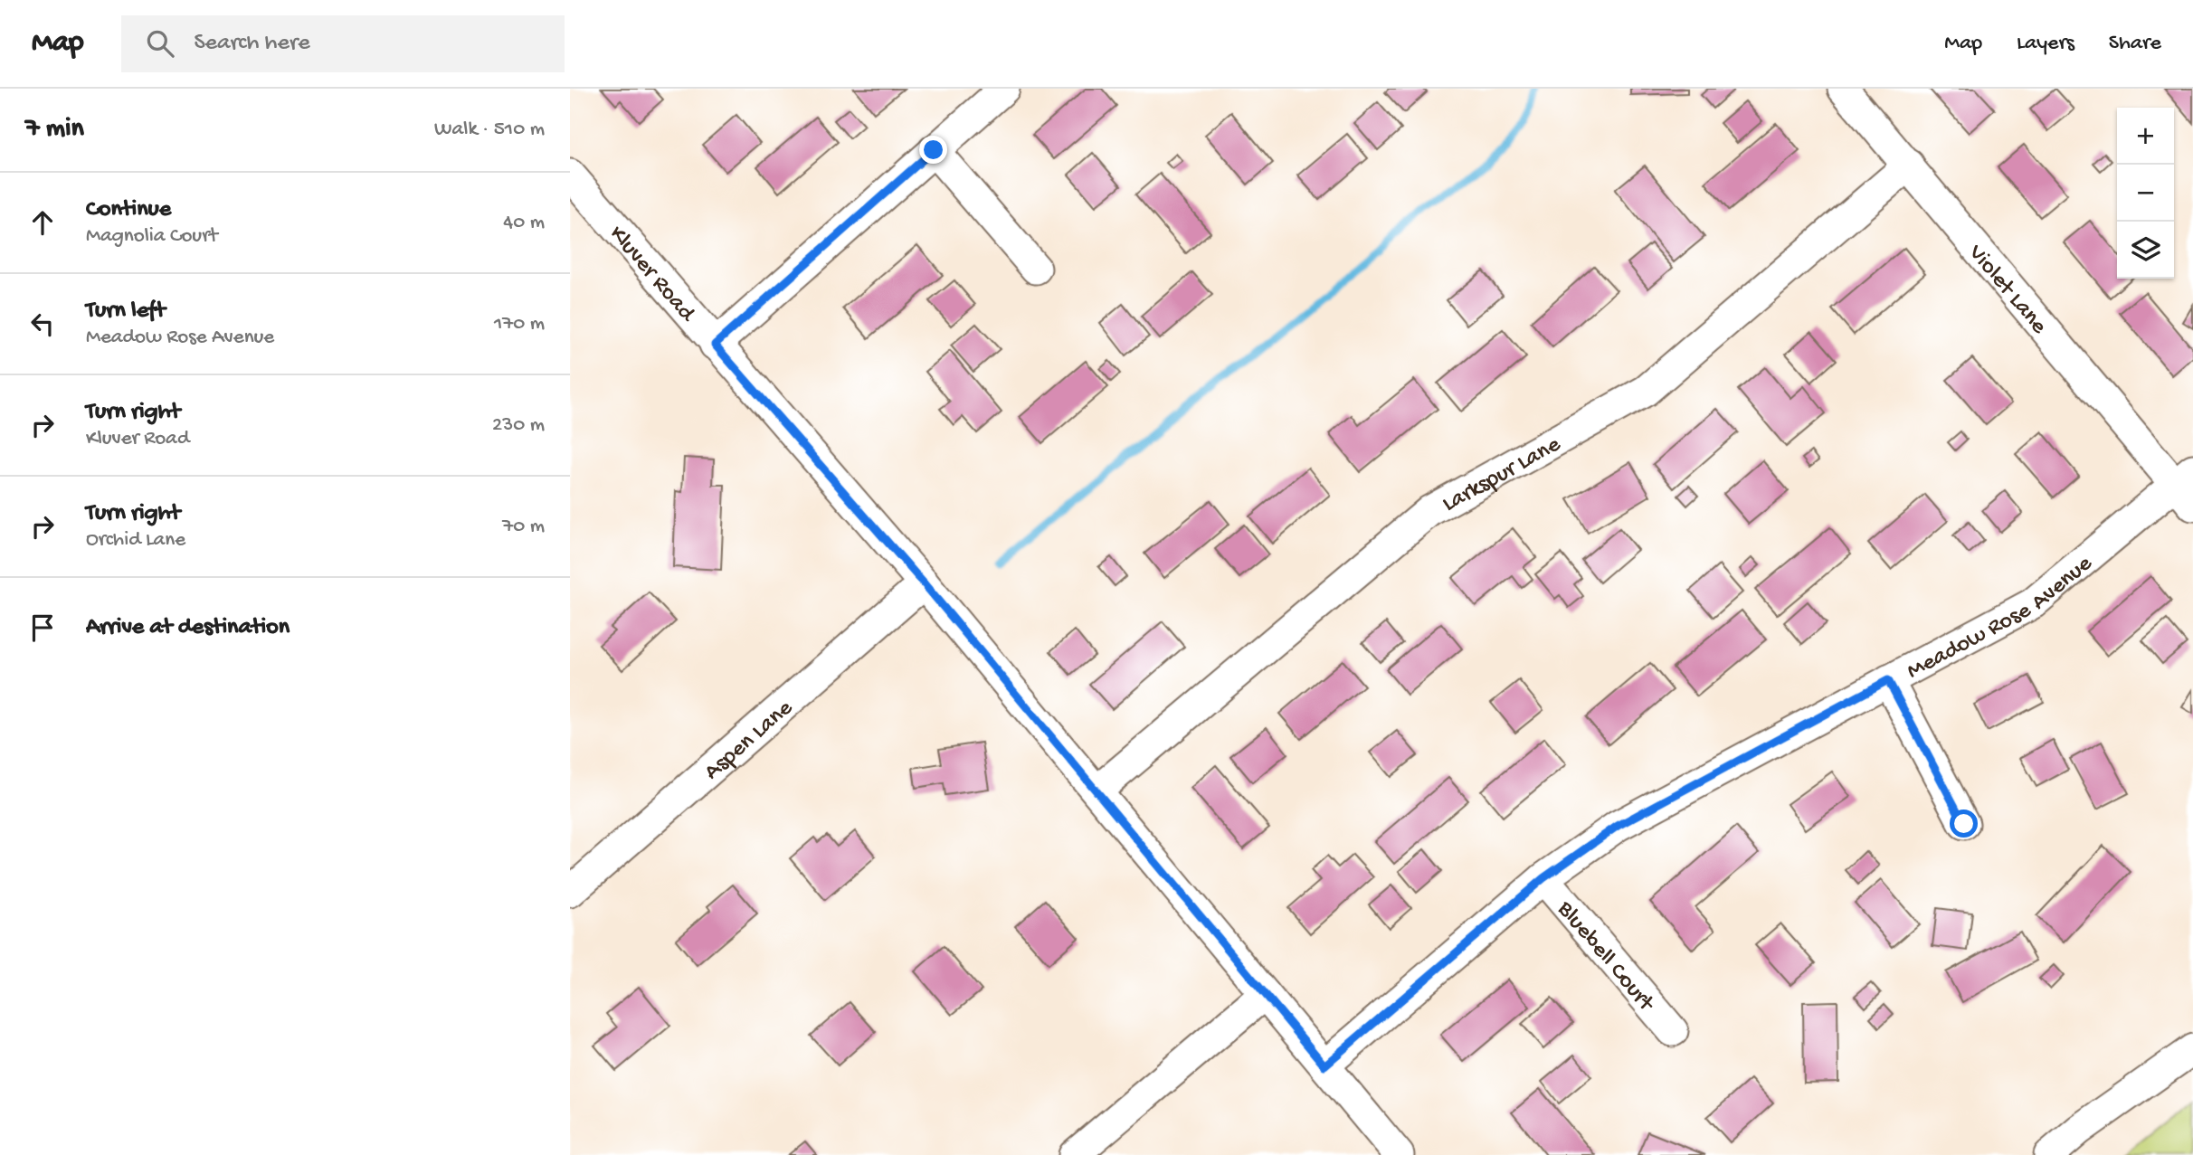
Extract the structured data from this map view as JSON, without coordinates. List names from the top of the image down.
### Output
{
  "streets": {
    "street": [
      "Kluver Road",
      "Violet Lane",
      "Larkspur Lane",
      "Meadow Rose Avenue",
      "Aspen Lane",
      "Bluebell Court"
    ]
  },
  "crossings": [
    ["Kluver Road", "Larkspur Lane"],
    ["Kluver Road", "Meadow Rose Avenue"],
    ["Kluver Road", "Aspen Lane"],
    ["Violet Lane", "Larkspur Lane"],
    ["Violet Lane", "Meadow Rose Avenue"],
    ["Meadow Rose Avenue", "Bluebell Court"]
  ],
  "page": {
    "header": "Map",
    "search": "Search here",
    "nav": ["Map", "Layers", "Share"],
    "heading": ["7 min", "Walk · 510 m"],
    "map_buttons": ["+", "−"],
    "list": [
      ["Continue", "Magnolia Court", "40 m"],
      ["Turn left", "Meadow Rose Avenue", "170 m"],
      ["Turn right", "Kluver Road", "230 m"],
      ["Turn right", "Orchid Lane", "70 m"],
      "Arrive at destination"
    ]
  }
}
